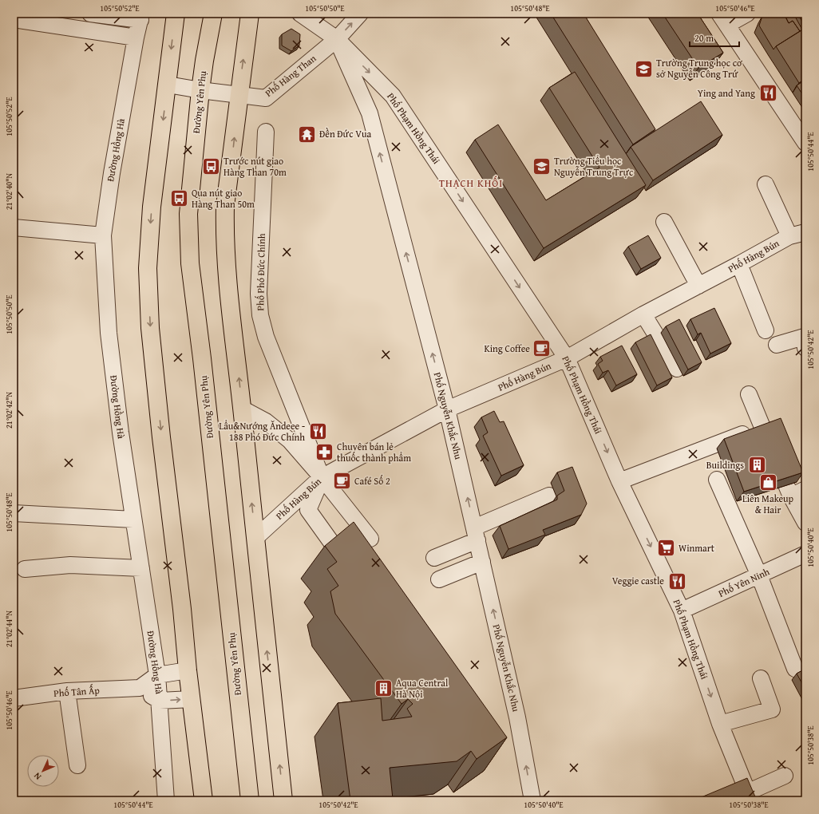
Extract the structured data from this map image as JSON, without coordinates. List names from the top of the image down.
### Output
{
  "streets": {
    "main road": ["Đường Yên Phụ"],
    "street": [
      "Phố Hàng Than",
      "Phố Phạm Hồng Thái",
      "Đường Hồng Hà",
      "Phố Hàng Bún",
      "Phố Phó Đức Chính",
      "Phố Nguyễn Khắc Nhu",
      "Phố Yên Ninh",
      "Phố Tân Ấp"
    ]
  },
  "crossings": [
    ["Phố Hàng Than", "Đường Yên Phụ"],
    ["Phố Hàng Than", "Phố Phạm Hồng Thái"],
    ["Phố Hàng Than", "Phố Nguyễn Khắc Nhu"],
    ["Phố Phạm Hồng Thái", "Phố Hàng Bún"],
    ["Phố Phạm Hồng Thái", "Phố Nguyễn Khắc Nhu"],
    ["Phố Phạm Hồng Thái", "Phố Yên Ninh"],
    ["Phố Hàng Bún", "Phố Phó Đức Chính"],
    ["Phố Hàng Bún", "Phố Nguyễn Khắc Nhu"]
  ],
  "one_way": ["Phố Nguyễn Khắc Nhu"],
  "districts": ["THẠCH KHỐI"],
  "places": {
    "school or university": ["Trường Trung học cơ sở Nguyễn Công Trứ", "Trường Tiểu học Nguyễn Trung Trực"],
    "restaurant": ["Ying and Yang", "Lẩu&Nướng Ăndeee - 188 Phó Đức Chính", "Veggie castle"],
    "temple": ["Đền Đức Vua"],
    "bus stop": ["Trước nút giao Hàng Than 70m", "Qua nút giao Hàng Than 50m"],
    "cafe": ["King Coffee", "Café Số 2"],
    "pharmacy": ["Chuyên bán lẻ thuốc thành phẩm"],
    "building": ["Buildings", "Aqua Central Hà Nội"],
    "shop": ["Liên Makeup & Hair"],
    "supermarket": ["Winmart"]
  },
  "scale_bar": "20 m",
  "north": "bottom left",
  "coordinates": [
    "105°50'52\"E",
    "105°50'50\"E",
    "105°50'48\"E",
    "105°50'46\"E",
    "105°50'44\"E",
    "21°02'40\"N",
    "105°50'42\"E",
    "21°02'42\"N",
    "105°50'40\"E",
    "21°02'44\"N",
    "105°50'38\"E"
  ]
}
